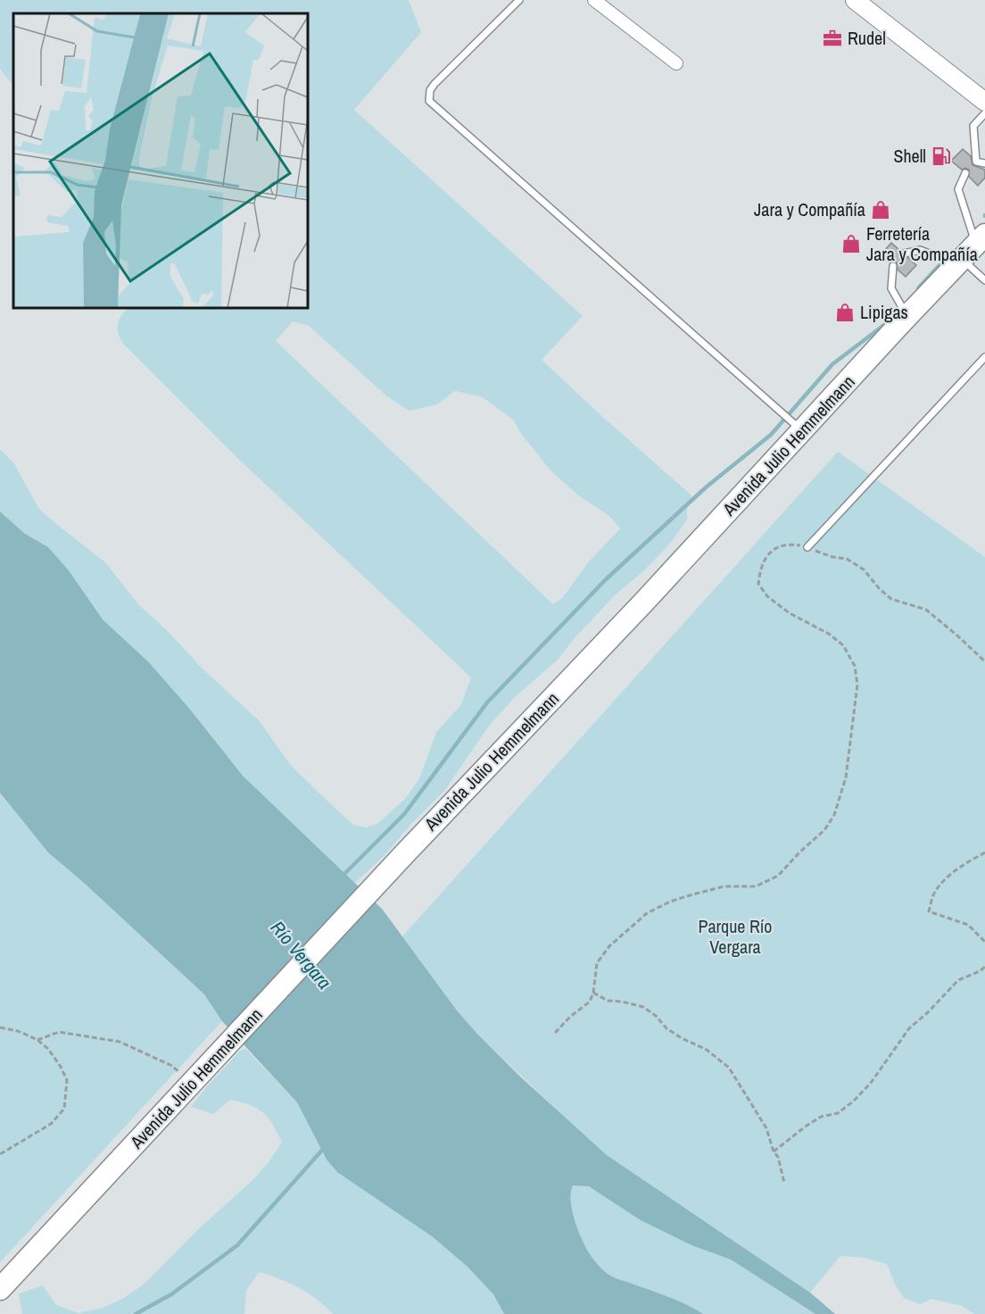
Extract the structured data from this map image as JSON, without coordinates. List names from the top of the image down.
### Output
{
  "streets": {
    "highway": ["Avenida Julio Hemmelmann"]
  },
  "water": ["Río Vergara"],
  "parks": ["Parque Río Vergara"],
  "places": {
    "office": ["Rudel"],
    "fuel station": ["Shell"],
    "shop": ["Jara y Compañía", "Ferretería Jara y Compañía", "Lipigas"]
  }
}
